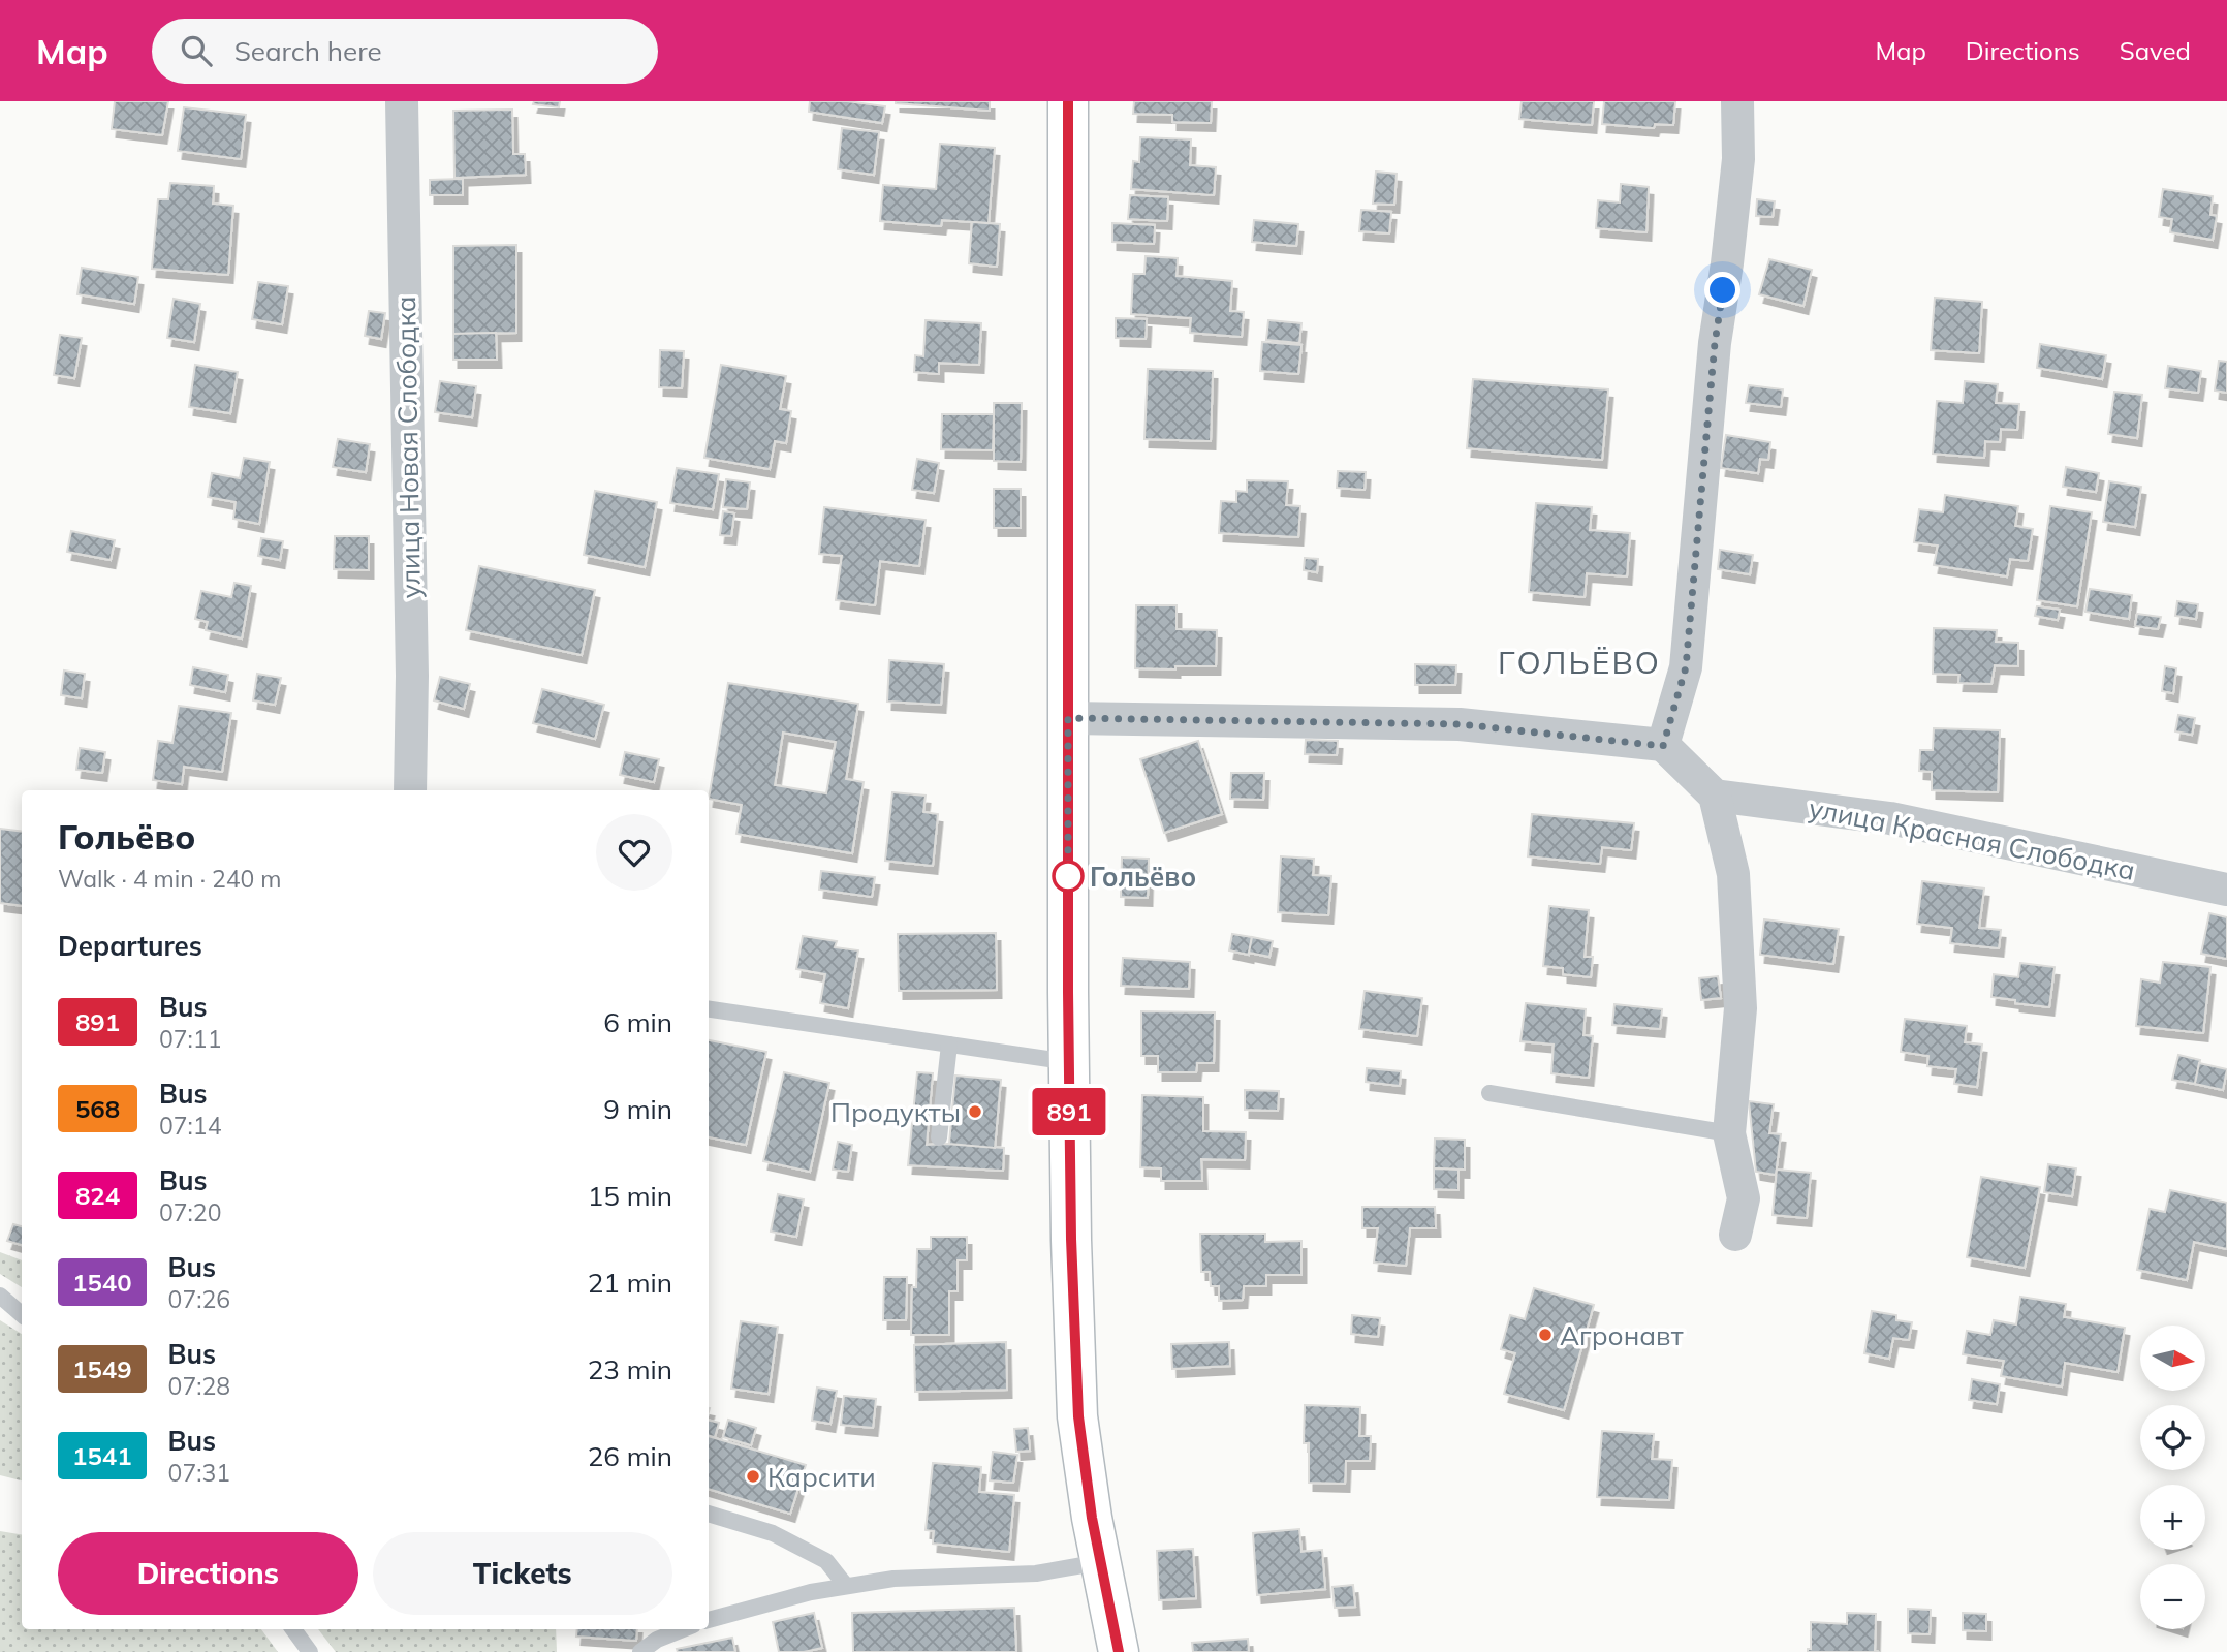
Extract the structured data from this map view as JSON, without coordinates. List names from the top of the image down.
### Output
{
  "streets": {
    "street": ["улица Новая Слободка", "улица Красная Слободка"]
  },
  "districts": ["ГОЛЬЁВО"],
  "places": [
    "Гольёво",
    "Продукты",
    "Агронавт",
    "Карсити"
  ],
  "lines": ["bus line 891"],
  "north": "right",
  "page": {
    "header": "Map",
    "search": "Search here",
    "nav": ["Map", "Directions", "Saved"],
    "on_map": "891",
    "heading": [
      ["Гольёво", "Walk · 4 min · 240 m"],
      "Departures"
    ],
    "list": [
      {
        "mark": "891",
        "name": "Bus",
        "note": "07:11",
        "value": "6 min"
      },
      {
        "mark": "568",
        "name": "Bus",
        "note": "07:14",
        "value": "9 min"
      },
      {
        "mark": "824",
        "name": "Bus",
        "note": "07:20",
        "value": "15 min"
      },
      {
        "mark": "1540",
        "name": "Bus",
        "note": "07:26",
        "value": "21 min"
      },
      {
        "mark": "1549",
        "name": "Bus",
        "note": "07:28",
        "value": "23 min"
      },
      {
        "mark": "1541",
        "name": "Bus",
        "note": "07:31",
        "value": "26 min"
      }
    ],
    "map_buttons": ["+", "−"],
    "buttons": ["Directions", "Tickets"]
  }
}
